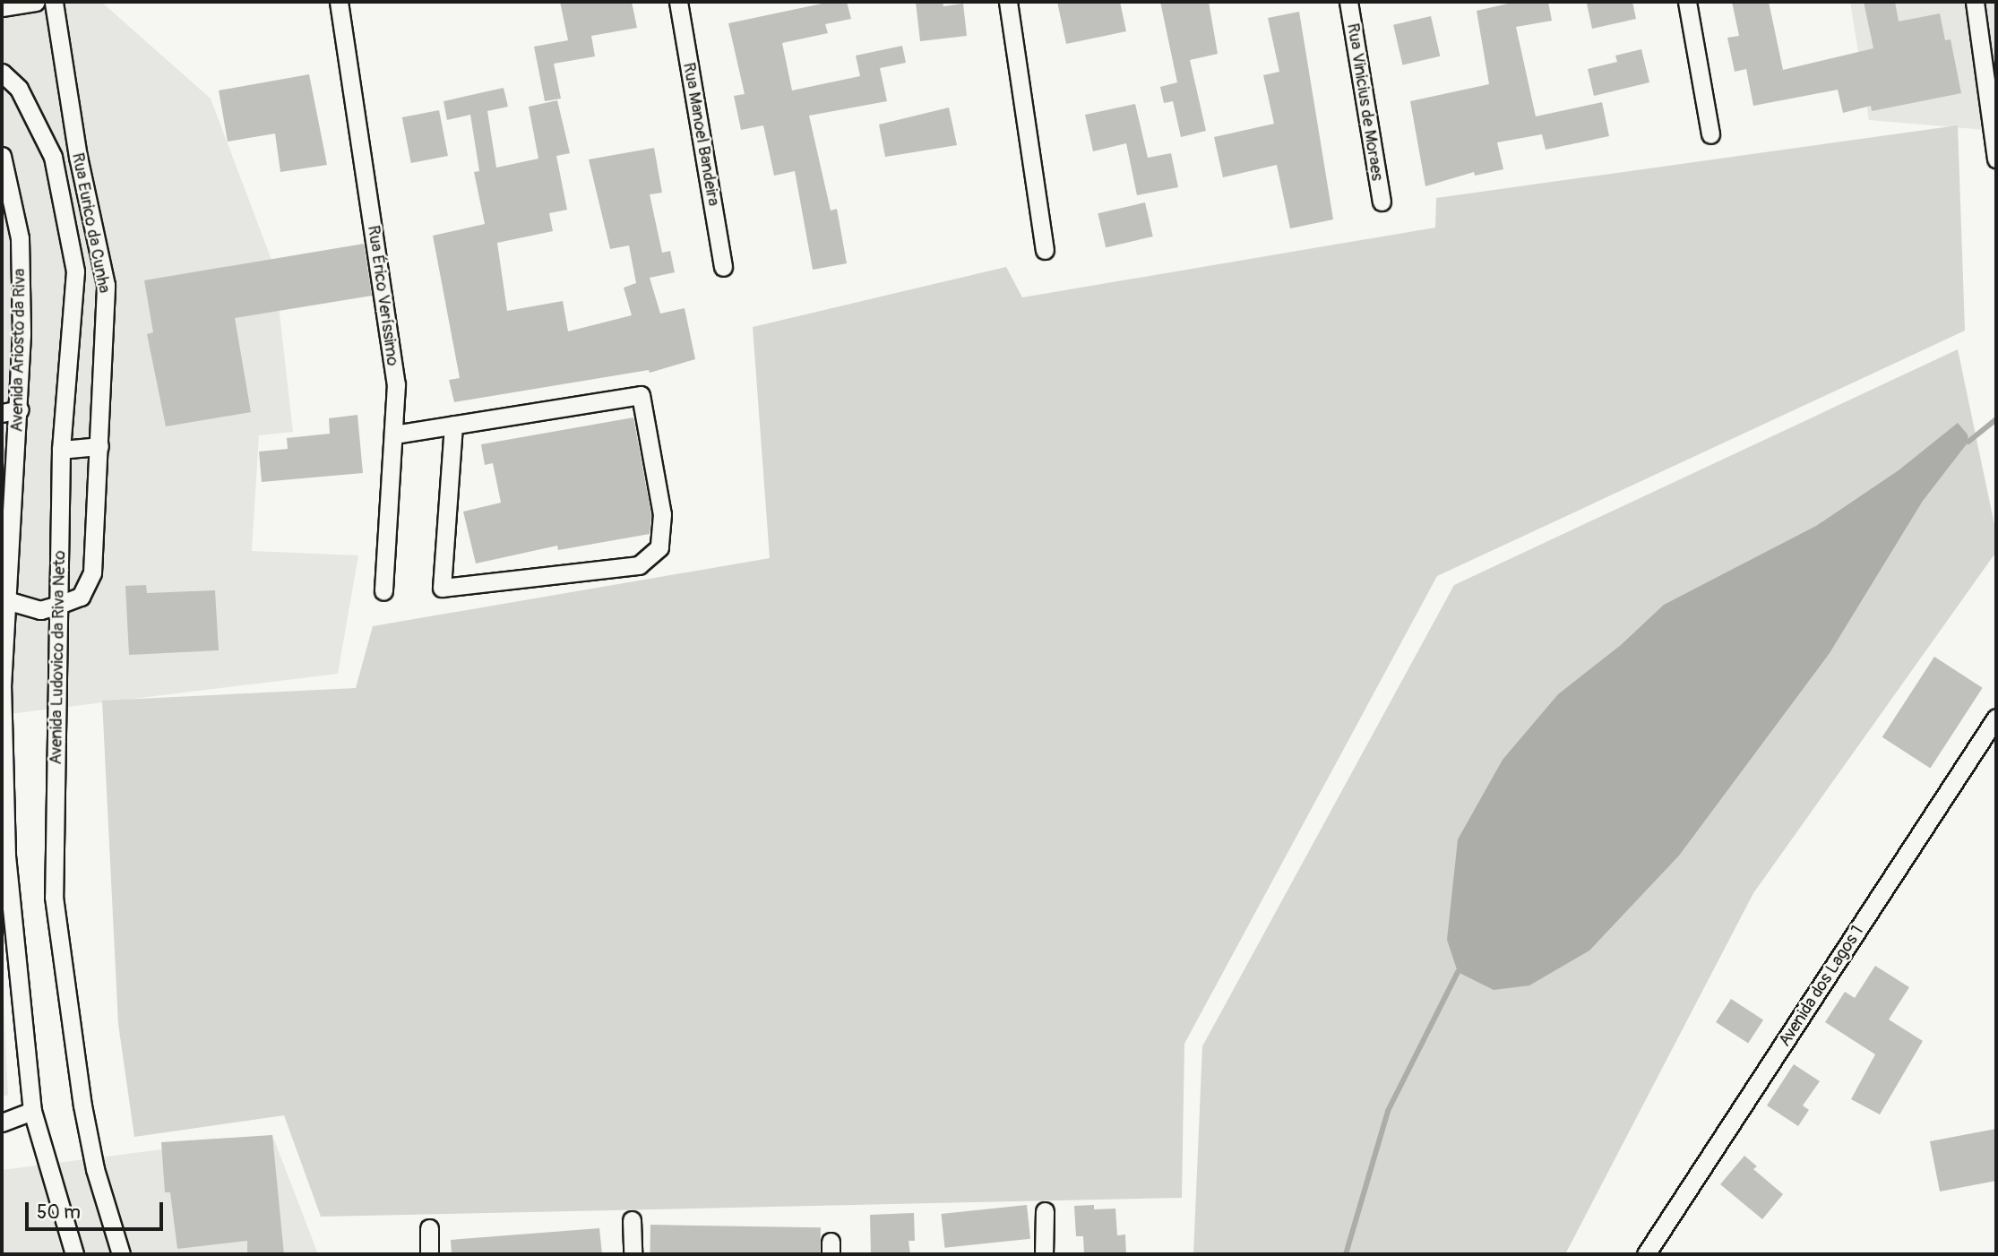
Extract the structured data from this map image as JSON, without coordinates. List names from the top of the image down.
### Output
{
  "streets": {
    "street": [
      "Rua Vinicius de Moraes",
      "Rua Manoel Bandeira",
      "Rua Eurico da Cunha",
      "Rua Érico Veríssimo",
      "Avenida Ariosto da Riva",
      "Avenida Ludovico da Riva Neto",
      "Avenida dos Lagos 1"
    ]
  },
  "crossings": [
    ["Rua Eurico da Cunha", "Avenida Ludovico da Riva Neto"]
  ],
  "scale_bar": "50 m"
}
